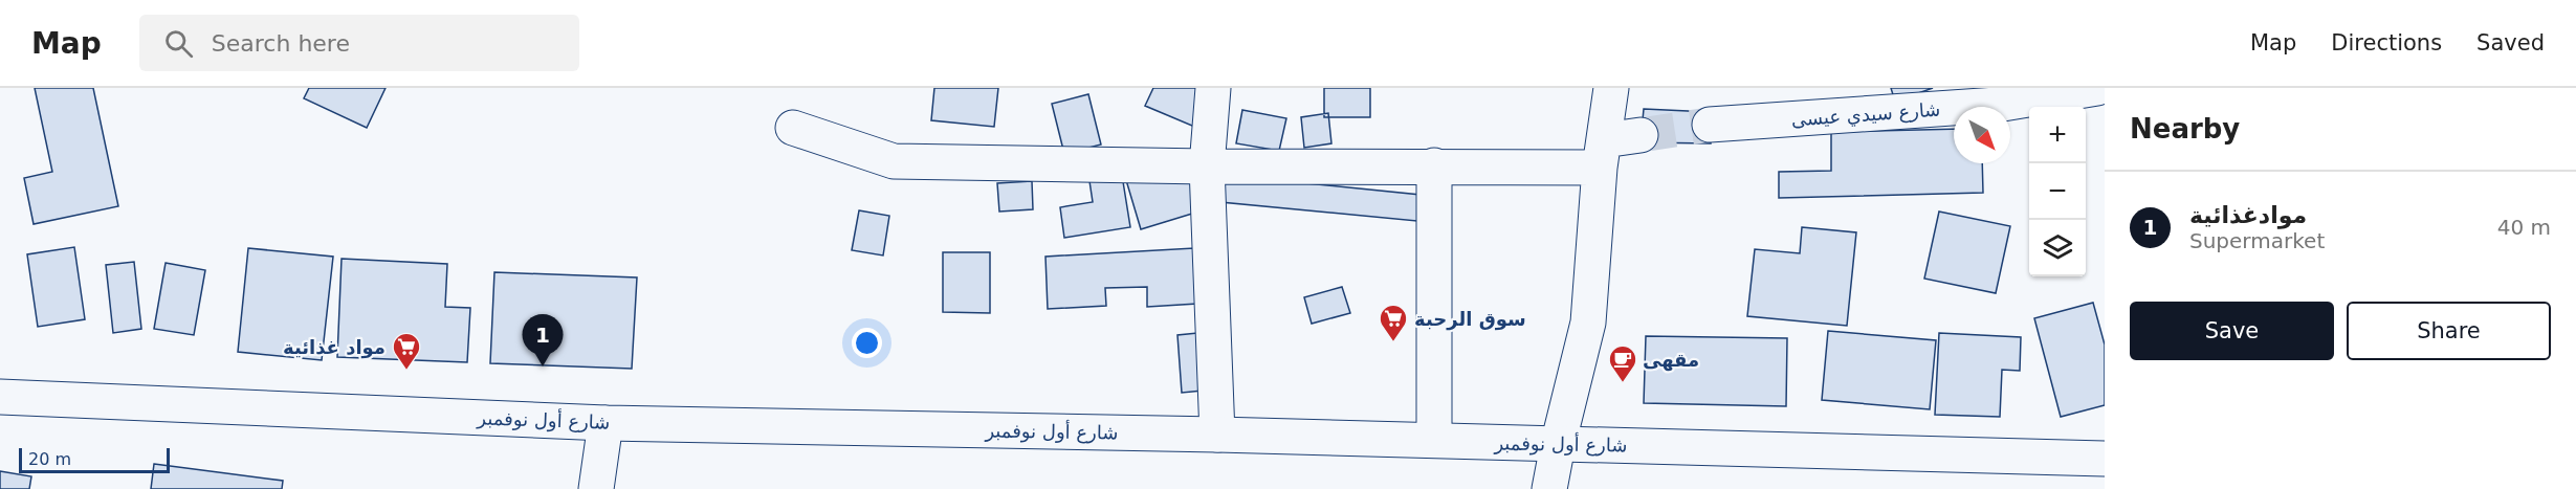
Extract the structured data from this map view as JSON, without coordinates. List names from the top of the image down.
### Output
{
  "streets": {
    "street": ["شارع سيدي عيسى", "شارع أول نوفمبر"]
  },
  "places": {
    "supermarket": ["سوق الرحبة", "مواد غذائية"],
    "cafe": ["مقهى"]
  },
  "scale_bar": "20 m",
  "north": "bottom right",
  "page": {
    "header": "Map",
    "search": "Search here",
    "nav": ["Map", "Directions", "Saved"],
    "heading": "Nearby",
    "map_buttons": ["+", "−"],
    "list": [
      {
        "mark": "1",
        "name": "موادغذائية",
        "note": "Supermarket",
        "value": "40 m"
      }
    ],
    "buttons": ["Save", "Share"],
    "pins": "1",
    "scale": "20 m"
  }
}
